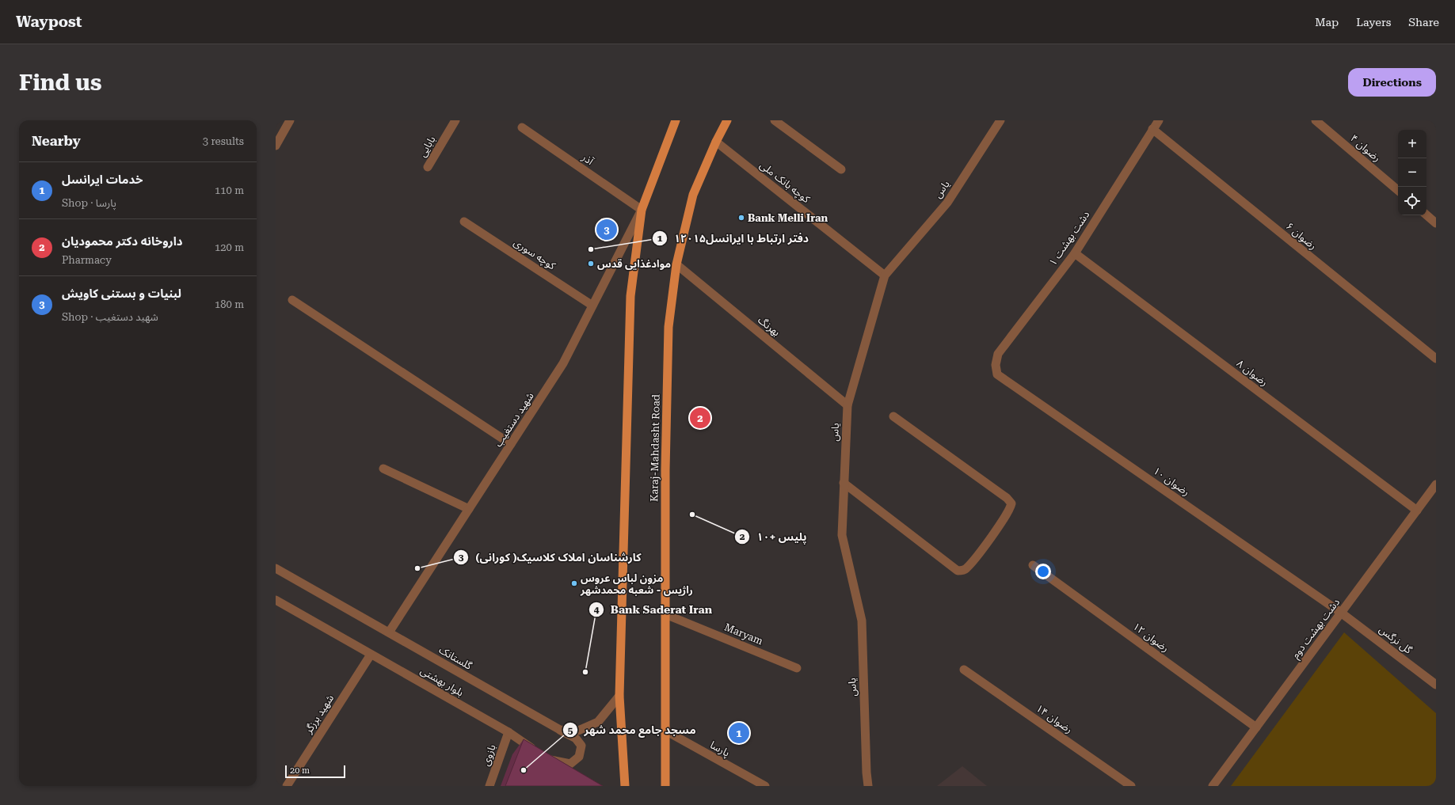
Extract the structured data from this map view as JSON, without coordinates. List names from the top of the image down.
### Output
{
  "streets": {
    "main road": ["Karaj-Mahdasht Road"],
    "street": [
      "بابایی",
      "رضوان ۴",
      "آذر",
      "کوچه بانک ملی",
      "یاس",
      "رضوان ۶",
      "دشت بهشت ۱",
      "کوچه سوری",
      "بهرنگ",
      "رضوان ۸",
      "شهید دستغیب",
      "رضوان ۱۰",
      "دشت بهشت دوم",
      "Maryam",
      "رضوان ۱۲",
      "گل نرگس",
      "گلستانک",
      "بلوار بهشتی",
      "شهید برزگر",
      "رضوان ۱۴",
      "پارسا",
      "بازوی"
    ]
  },
  "crossings": [
    ["آذر", "شهید دستغیب"],
    ["کوچه بانک ملی", "یاس"],
    ["کوچه بانک ملی", "Karaj-Mahdasht Road"],
    ["یاس", "بهرنگ"],
    ["رضوان ۶", "دشت بهشت ۱"],
    ["دشت بهشت ۱", "رضوان ۸"],
    ["دشت بهشت ۱", "رضوان ۱۰"],
    ["کوچه سوری", "شهید دستغیب"],
    ["بهرنگ", "Karaj-Mahdasht Road"],
    ["رضوان ۸", "دشت بهشت دوم"],
    ["شهید دستغیب", "گلستانک"],
    ["Karaj-Mahdasht Road", "Maryam"],
    ["Karaj-Mahdasht Road", "پارسا"],
    ["رضوان ۱۰", "دشت بهشت دوم"],
    ["رضوان ۱۰", "گل نرگس"],
    ["دشت بهشت دوم", "رضوان ۱۲"],
    ["دشت بهشت دوم", "گل نرگس"],
    ["بلوار بهشتی", "شهید برزگر"],
    ["بلوار بهشتی", "بازوی"]
  ],
  "places": [
    "Bank Melli Iran",
    "دفتر ارتباط با ایرانسل۱۲۰۱۵",
    "موادغذایی قدس",
    "پلیس +۱۰",
    "کارشناسان املاک کلاسیک( کورانی)",
    "مزون لباس عروس راژیس - شعبه محمدشهر",
    "Bank Saderat Iran",
    "مسجد جامع محمد شهر"
  ],
  "scale_bar": "20 m",
  "page": {
    "header": "Waypost",
    "nav": ["Map", "Layers", "Share"],
    "buttons": "Directions",
    "title": "Find us",
    "heading": ["Nearby", "3 results"],
    "map_buttons": ["+", "−"],
    "list": [
      {
        "mark": "1",
        "name": "خدمات ایرانسل",
        "note": "Shop · پارسا",
        "value": "110 m"
      },
      {
        "mark": "2",
        "name": "داروخانه دکتر محمودیان",
        "note": "Pharmacy",
        "value": "120 m"
      },
      {
        "mark": "3",
        "name": "لبنیات و بستنی کاویش",
        "note": "Shop · شهید دستغیب",
        "value": "180 m"
      }
    ],
    "pins": ["3", "2", "1"],
    "scale": "20 m"
  }
}
